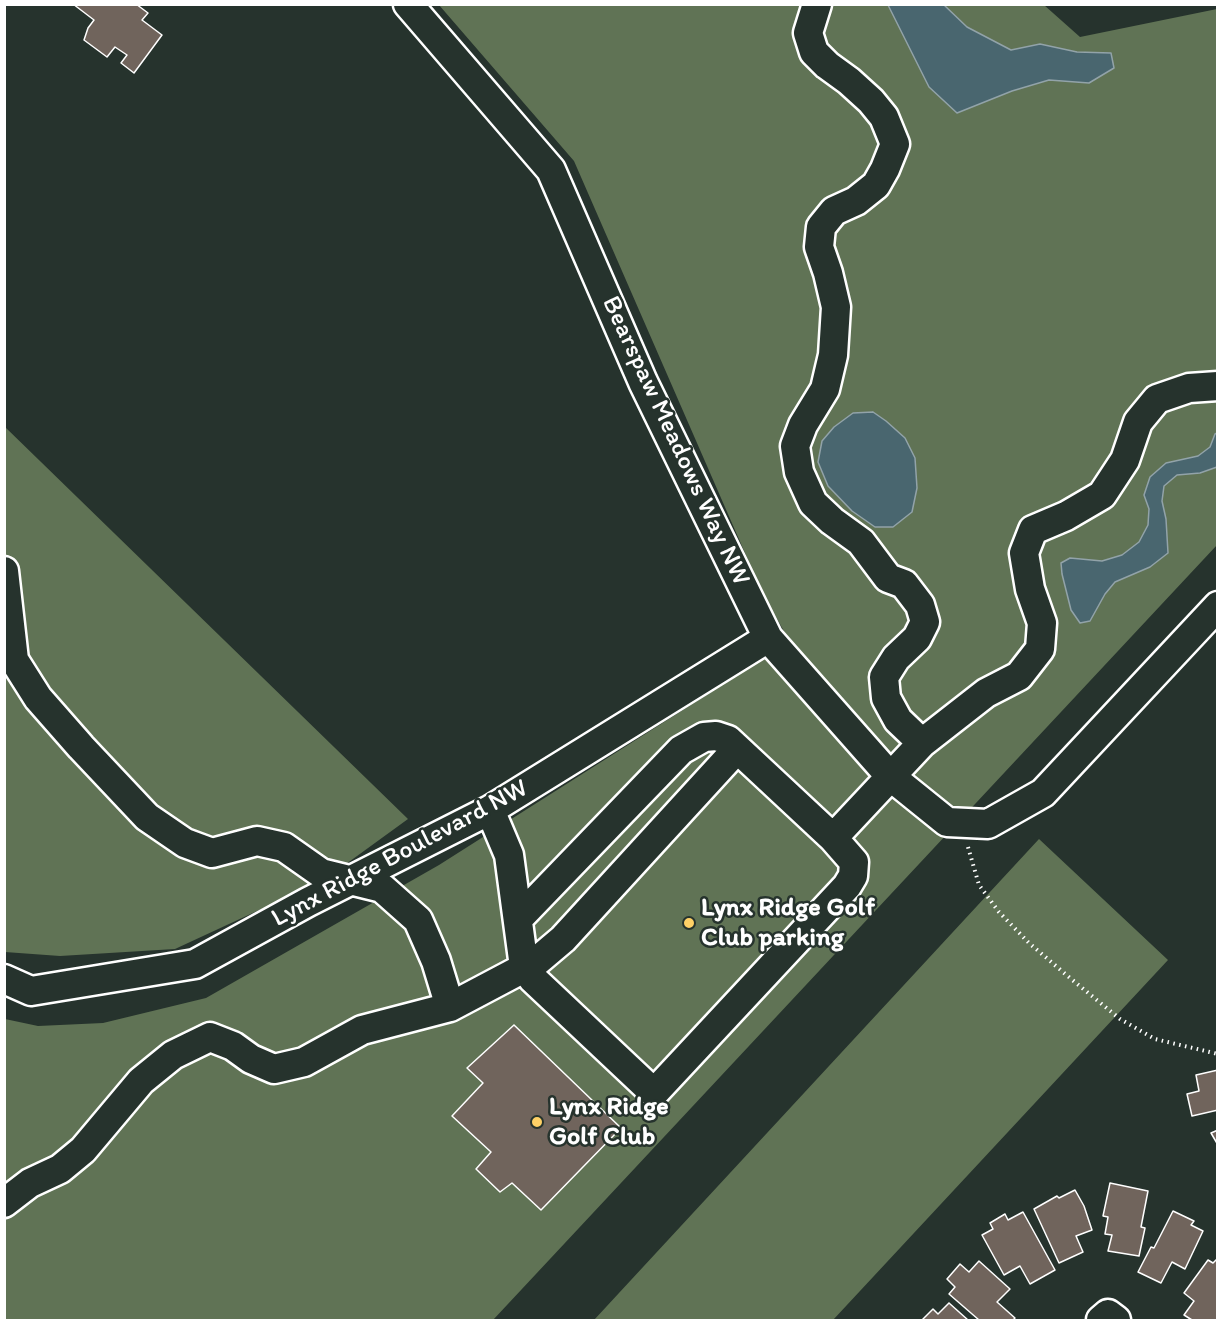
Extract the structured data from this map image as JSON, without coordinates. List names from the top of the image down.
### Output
{
  "streets": {
    "street": ["Bearspaw Meadows Way NW", "Lynx Ridge Boulevard NW"]
  },
  "crossings": [
    ["Bearspaw Meadows Way NW", "Lynx Ridge Boulevard NW"]
  ],
  "places": ["Lynx Ridge Golf Club parking", "Lynx Ridge Golf Club"]
}
